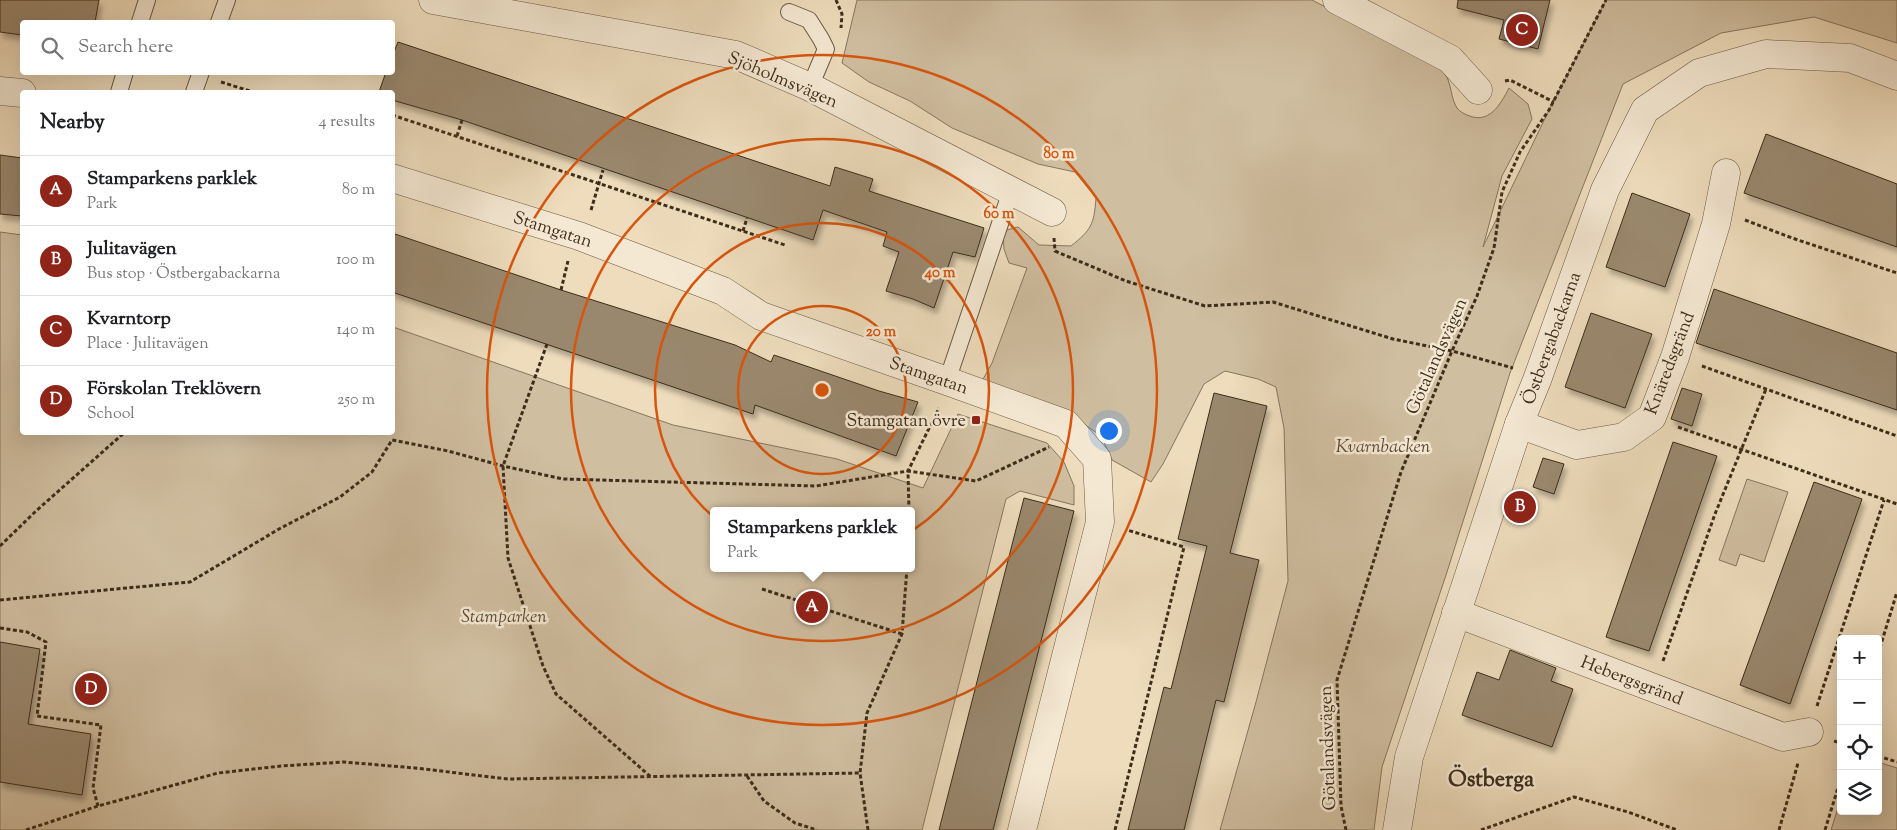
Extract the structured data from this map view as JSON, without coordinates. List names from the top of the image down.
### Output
{
  "streets": {
    "street": [
      "Sjöholmsvägen",
      "Stamgatan",
      "Östbergabackarna",
      "Knäredsgränd",
      "Hebergsgränd"
    ],
    "path": ["Götalandsvägen"]
  },
  "crossings": [
    ["Östbergabackarna", "Knäredsgränd"],
    ["Östbergabackarna", "Hebergsgränd"]
  ],
  "districts": ["Östberga"],
  "parks": ["Kvarnbacken", "Stamparken"],
  "places": {
    "transit": ["Stamgatan övre"]
  },
  "page": {
    "pins": [
      "C",
      "B",
      "A",
      "D"
    ],
    "search": "Search here",
    "heading": ["Nearby", "4 results"],
    "list": [
      {
        "mark": "A",
        "name": "Stamparkens parklek",
        "note": "Park",
        "value": "80 m"
      },
      {
        "mark": "B",
        "name": "Julitavägen",
        "note": "Bus stop · Östbergabackarna",
        "value": "100 m"
      },
      {
        "mark": "C",
        "name": "Kvarntorp",
        "note": "Place · Julitavägen",
        "value": "140 m"
      },
      {
        "mark": "D",
        "name": "Förskolan Treklövern",
        "note": "School",
        "value": "250 m"
      }
    ],
    "popup": ["Stamparkens parklek", "Park"],
    "map_buttons": ["+", "−"]
  },
  "rings": [
    "80 m",
    "60 m",
    "40 m",
    "20 m"
  ]
}
